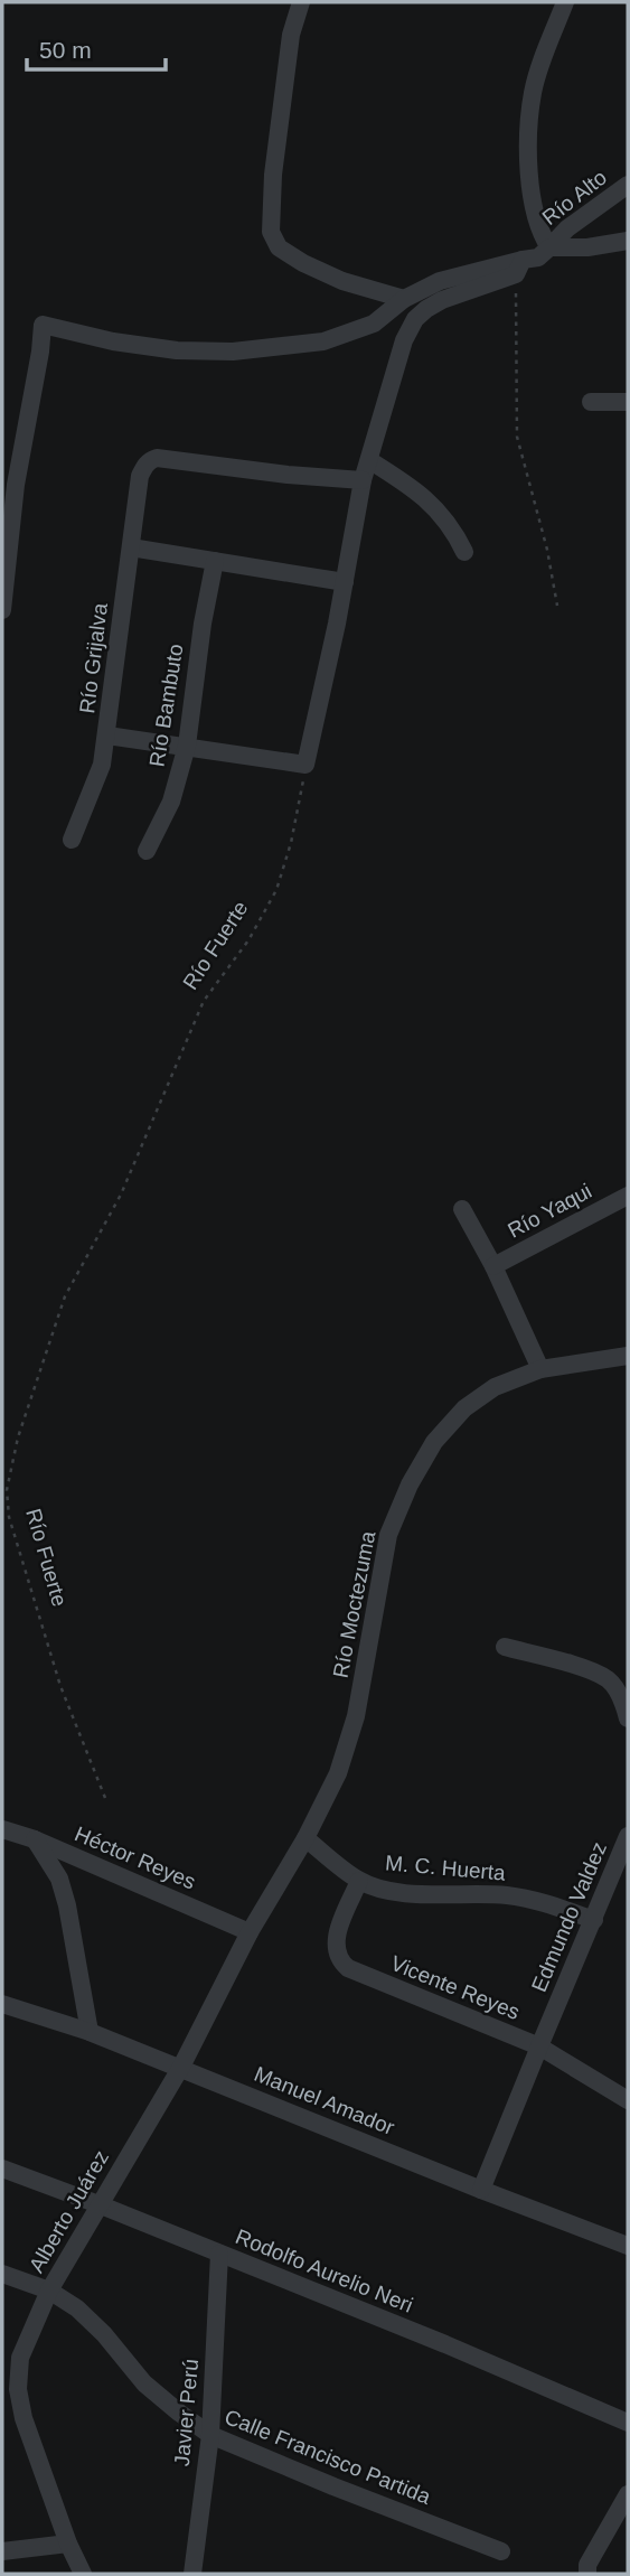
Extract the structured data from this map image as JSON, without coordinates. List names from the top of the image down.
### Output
{
  "streets": {
    "street": [
      "Río Alto",
      "Río Grijalva",
      "Río Bambuto",
      "Río Yaqui",
      "Río Moctezuma",
      "Héctor Reyes",
      "M. C. Huerta",
      "Edmundo Valdez",
      "Vicente Reyes",
      "Manuel Amador",
      "Alberto Juárez",
      "Rodolfo Aurelio Neri",
      "Javier Perú",
      "Calle Francisco Partida"
    ],
    "path": ["Río Fuerte"]
  },
  "crossings": [
    ["Río Moctezuma", "Héctor Reyes"],
    ["Río Moctezuma", "M. C. Huerta"],
    ["Río Moctezuma", "Alberto Juárez"],
    ["Héctor Reyes", "Alberto Juárez"],
    ["M. C. Huerta", "Edmundo Valdez"],
    ["M. C. Huerta", "Vicente Reyes"],
    ["Edmundo Valdez", "Vicente Reyes"],
    ["Edmundo Valdez", "Manuel Amador"],
    ["Manuel Amador", "Alberto Juárez"],
    ["Alberto Juárez", "Rodolfo Aurelio Neri"],
    ["Alberto Juárez", "Calle Francisco Partida"],
    ["Rodolfo Aurelio Neri", "Javier Perú"],
    ["Javier Perú", "Calle Francisco Partida"]
  ],
  "scale_bar": "50 m"
}
